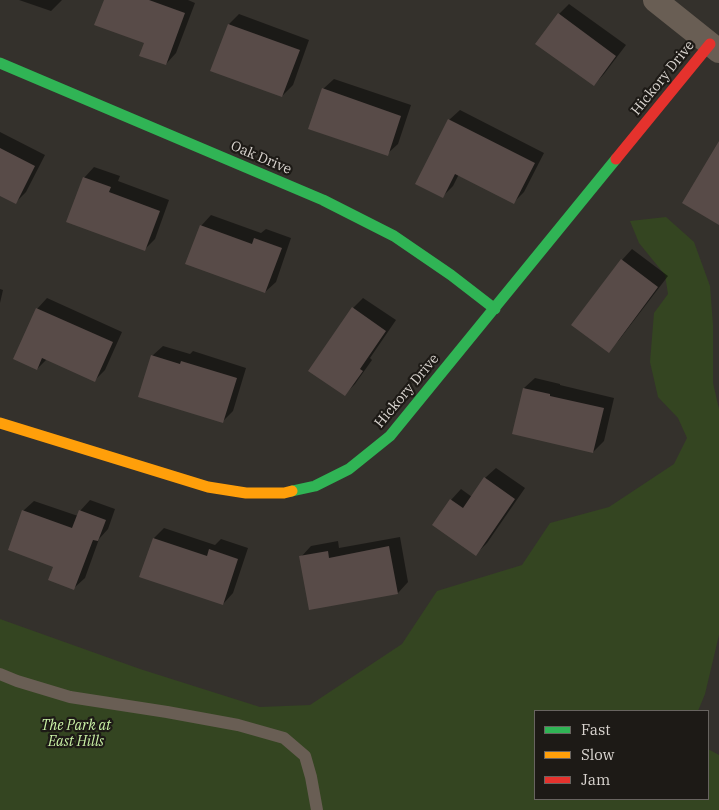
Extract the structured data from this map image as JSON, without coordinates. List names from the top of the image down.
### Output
{
  "streets": {
    "street": ["Hickory Drive", "Oak Drive"]
  },
  "crossings": [
    ["Hickory Drive", "Oak Drive"]
  ],
  "parks": ["The Park at East Hills"],
  "legend": ["Fast", "Slow", "Jam"]
}
